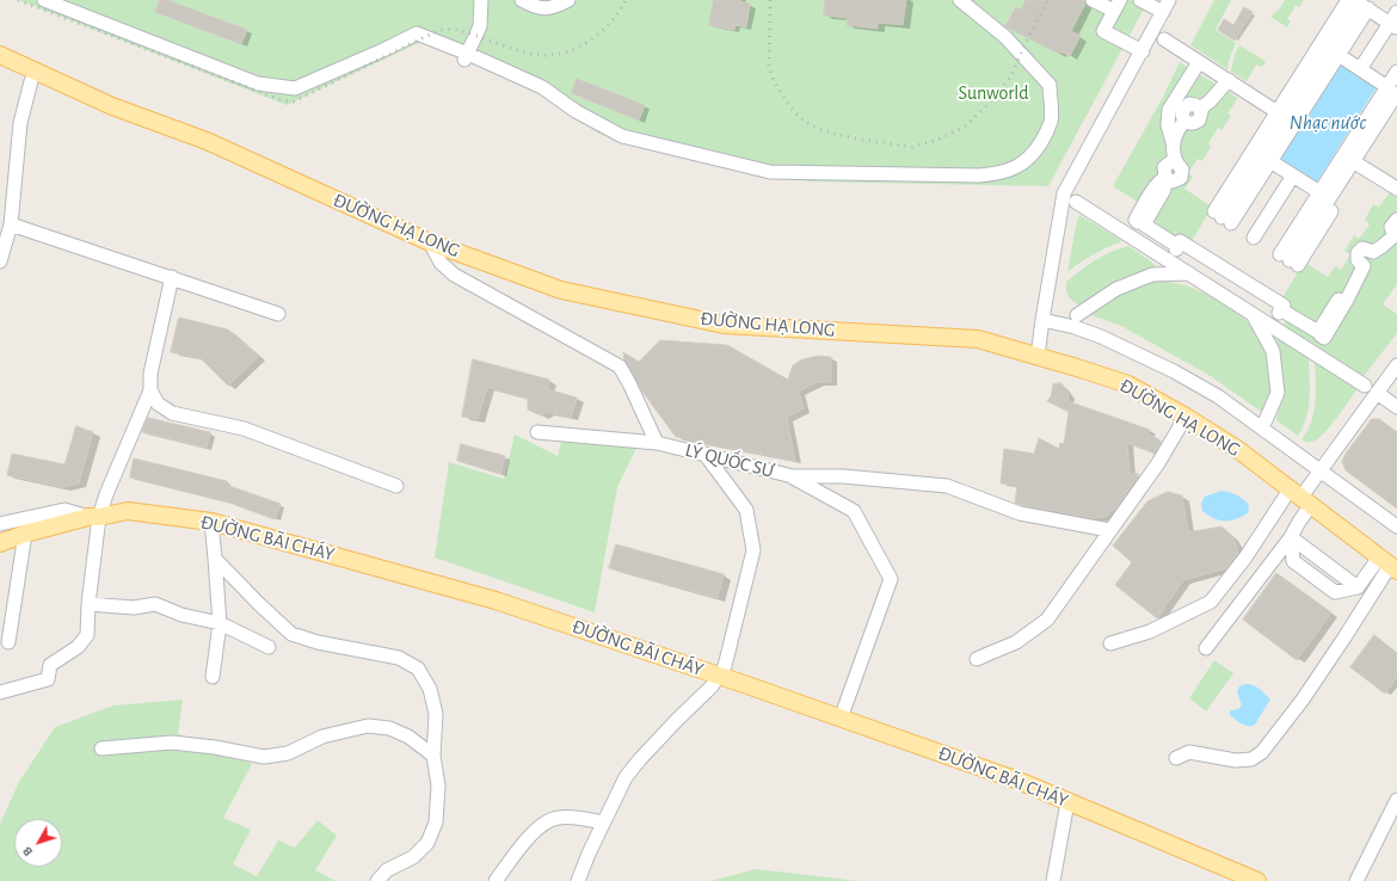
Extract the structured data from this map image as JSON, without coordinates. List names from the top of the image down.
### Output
{
  "streets": {
    "main road": ["ĐƯỜNG HẠ LONG", "ĐƯỜNG BÃI CHÁY"],
    "street": ["LÝ QUỐC SƯ"]
  },
  "water": ["Nhạc nước"],
  "parks": ["Sunworld"],
  "north": "bottom left"
}
